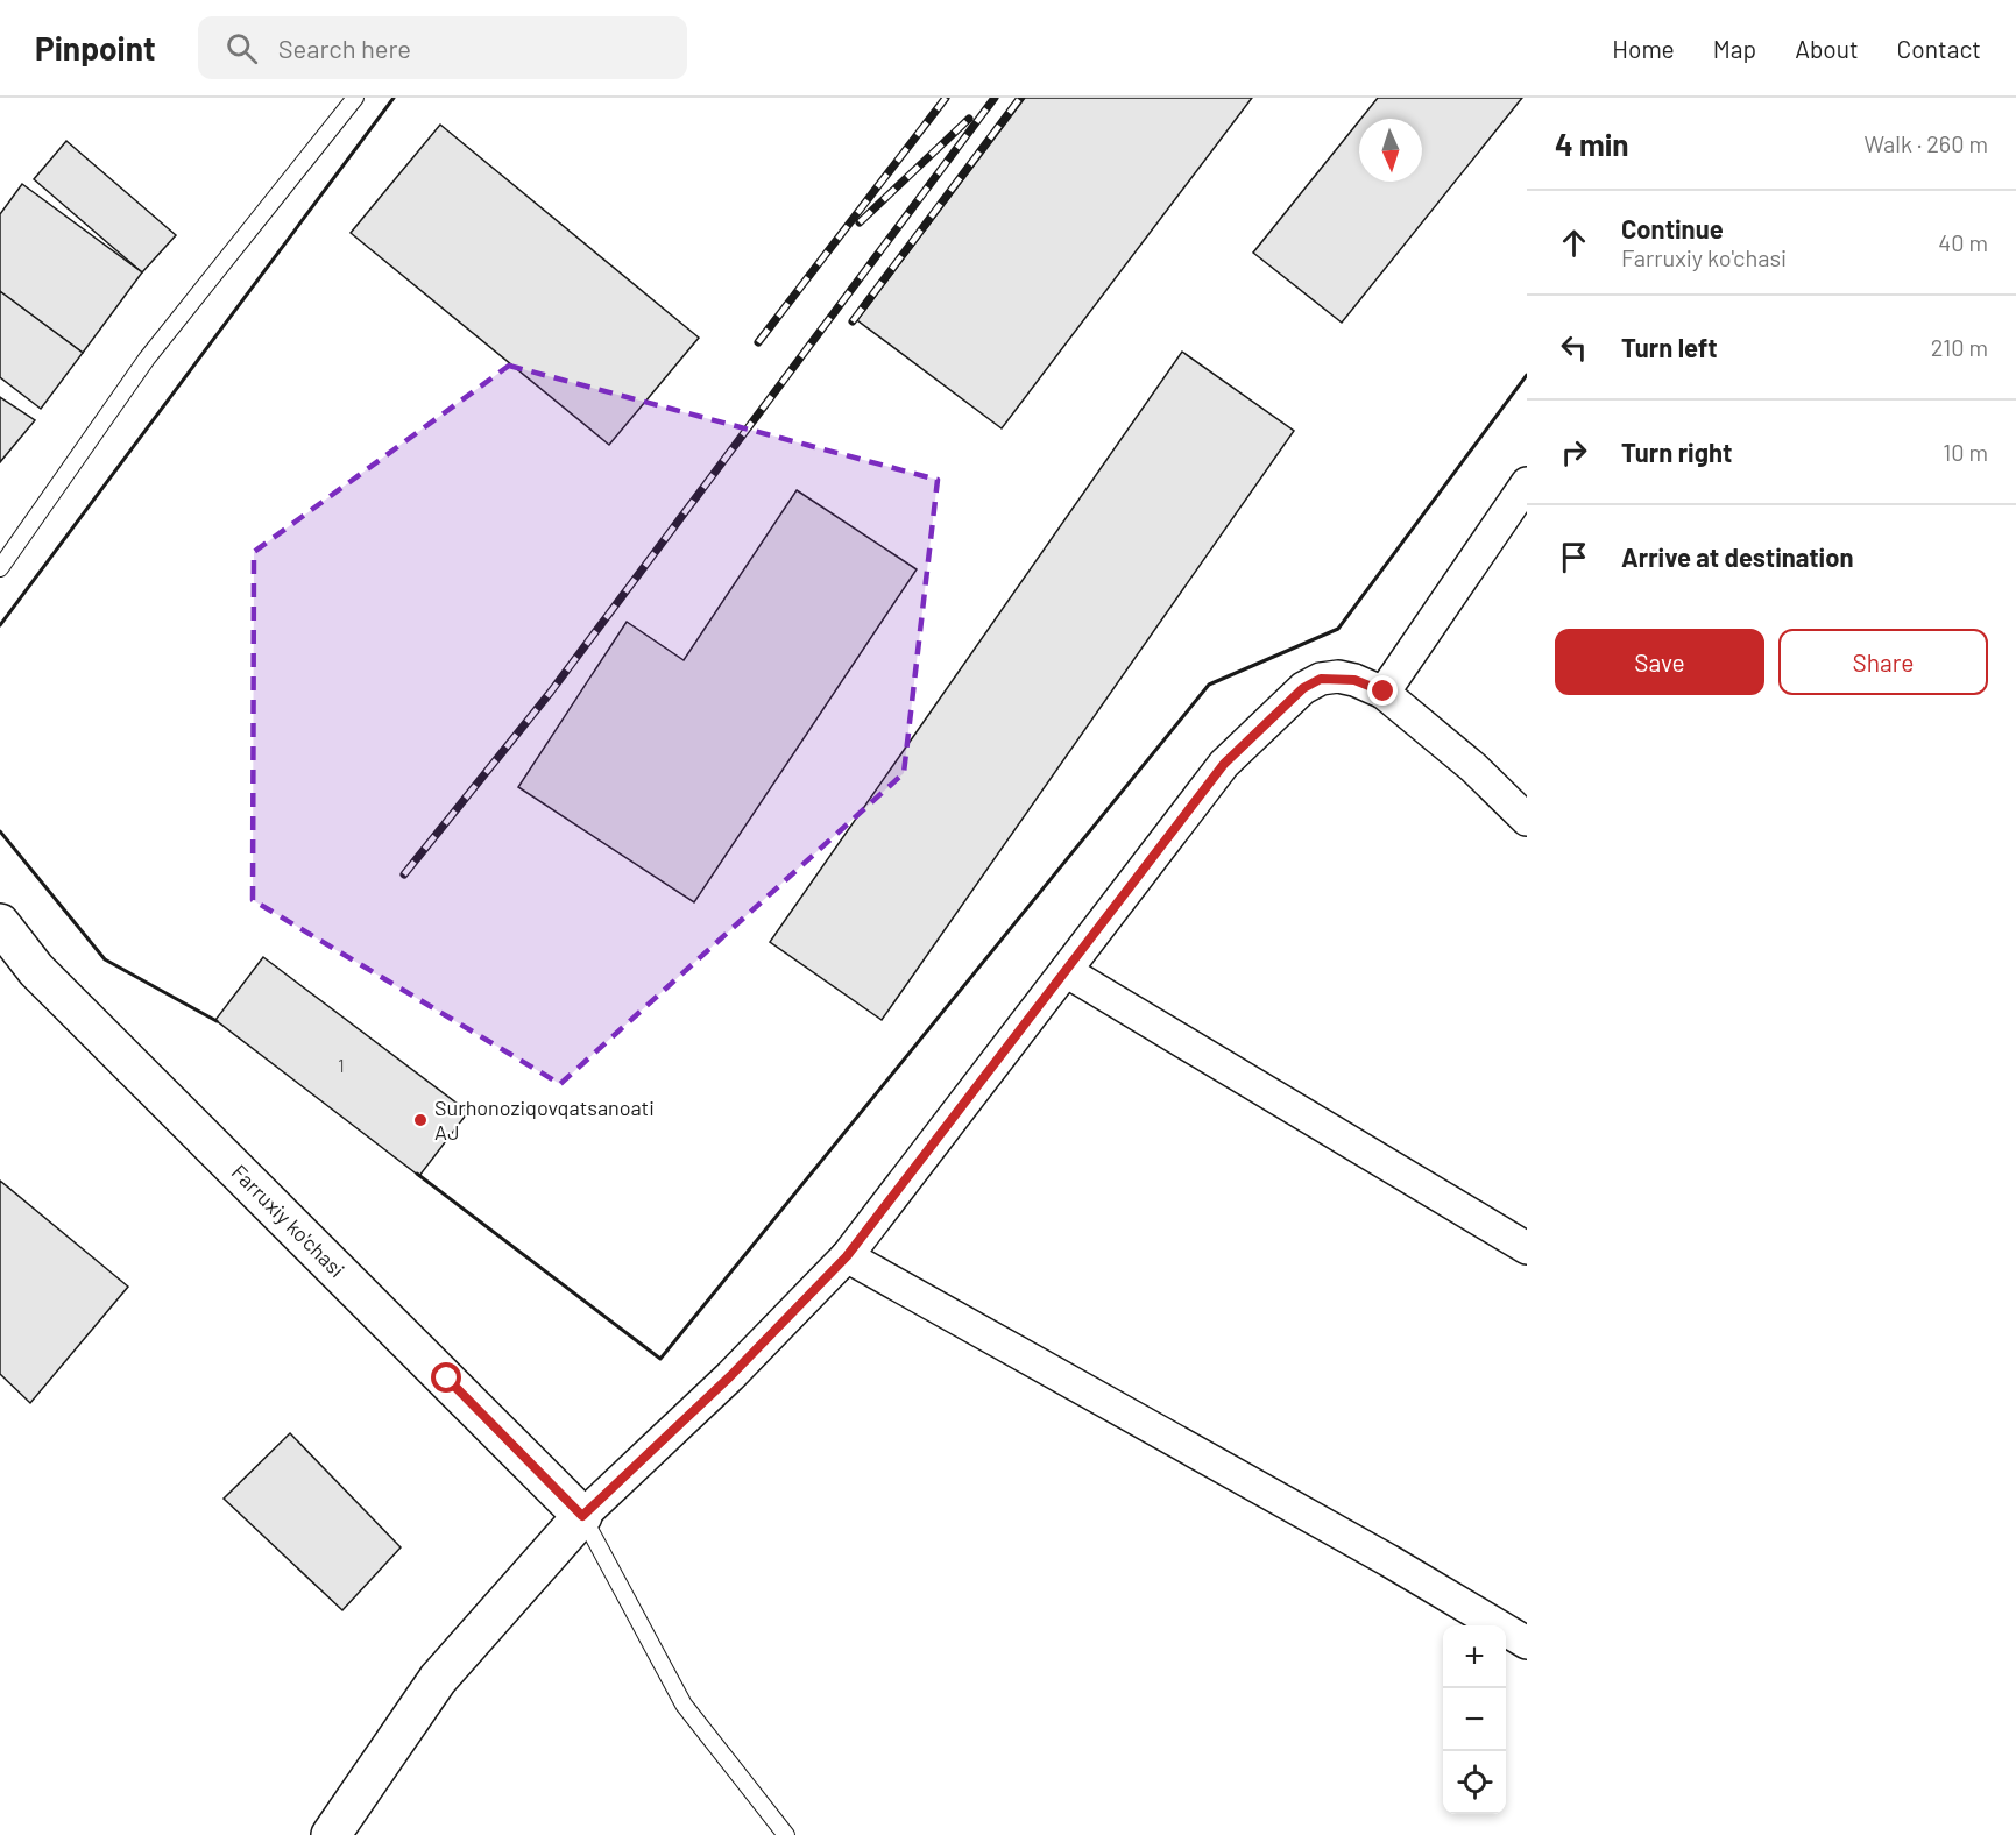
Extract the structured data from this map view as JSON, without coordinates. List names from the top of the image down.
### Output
{
  "streets": {
    "street": ["Farruxiy ko'chasi"]
  },
  "places": ["Surhonoziqovqatsanoati AJ"],
  "house_numbers": ["1"],
  "north": "bottom",
  "page": {
    "header": "Pinpoint",
    "search": "Search here",
    "nav": [
      "Home",
      "Map",
      "About",
      "Contact"
    ],
    "heading": ["4 min", "Walk · 260 m"],
    "list": [
      ["Continue", "Farruxiy ko'chasi", "40 m"],
      ["Turn left", "210 m"],
      ["Turn right", "10 m"],
      "Arrive at destination"
    ],
    "buttons": ["Save", "Share"],
    "map_buttons": ["+", "−"]
  }
}
